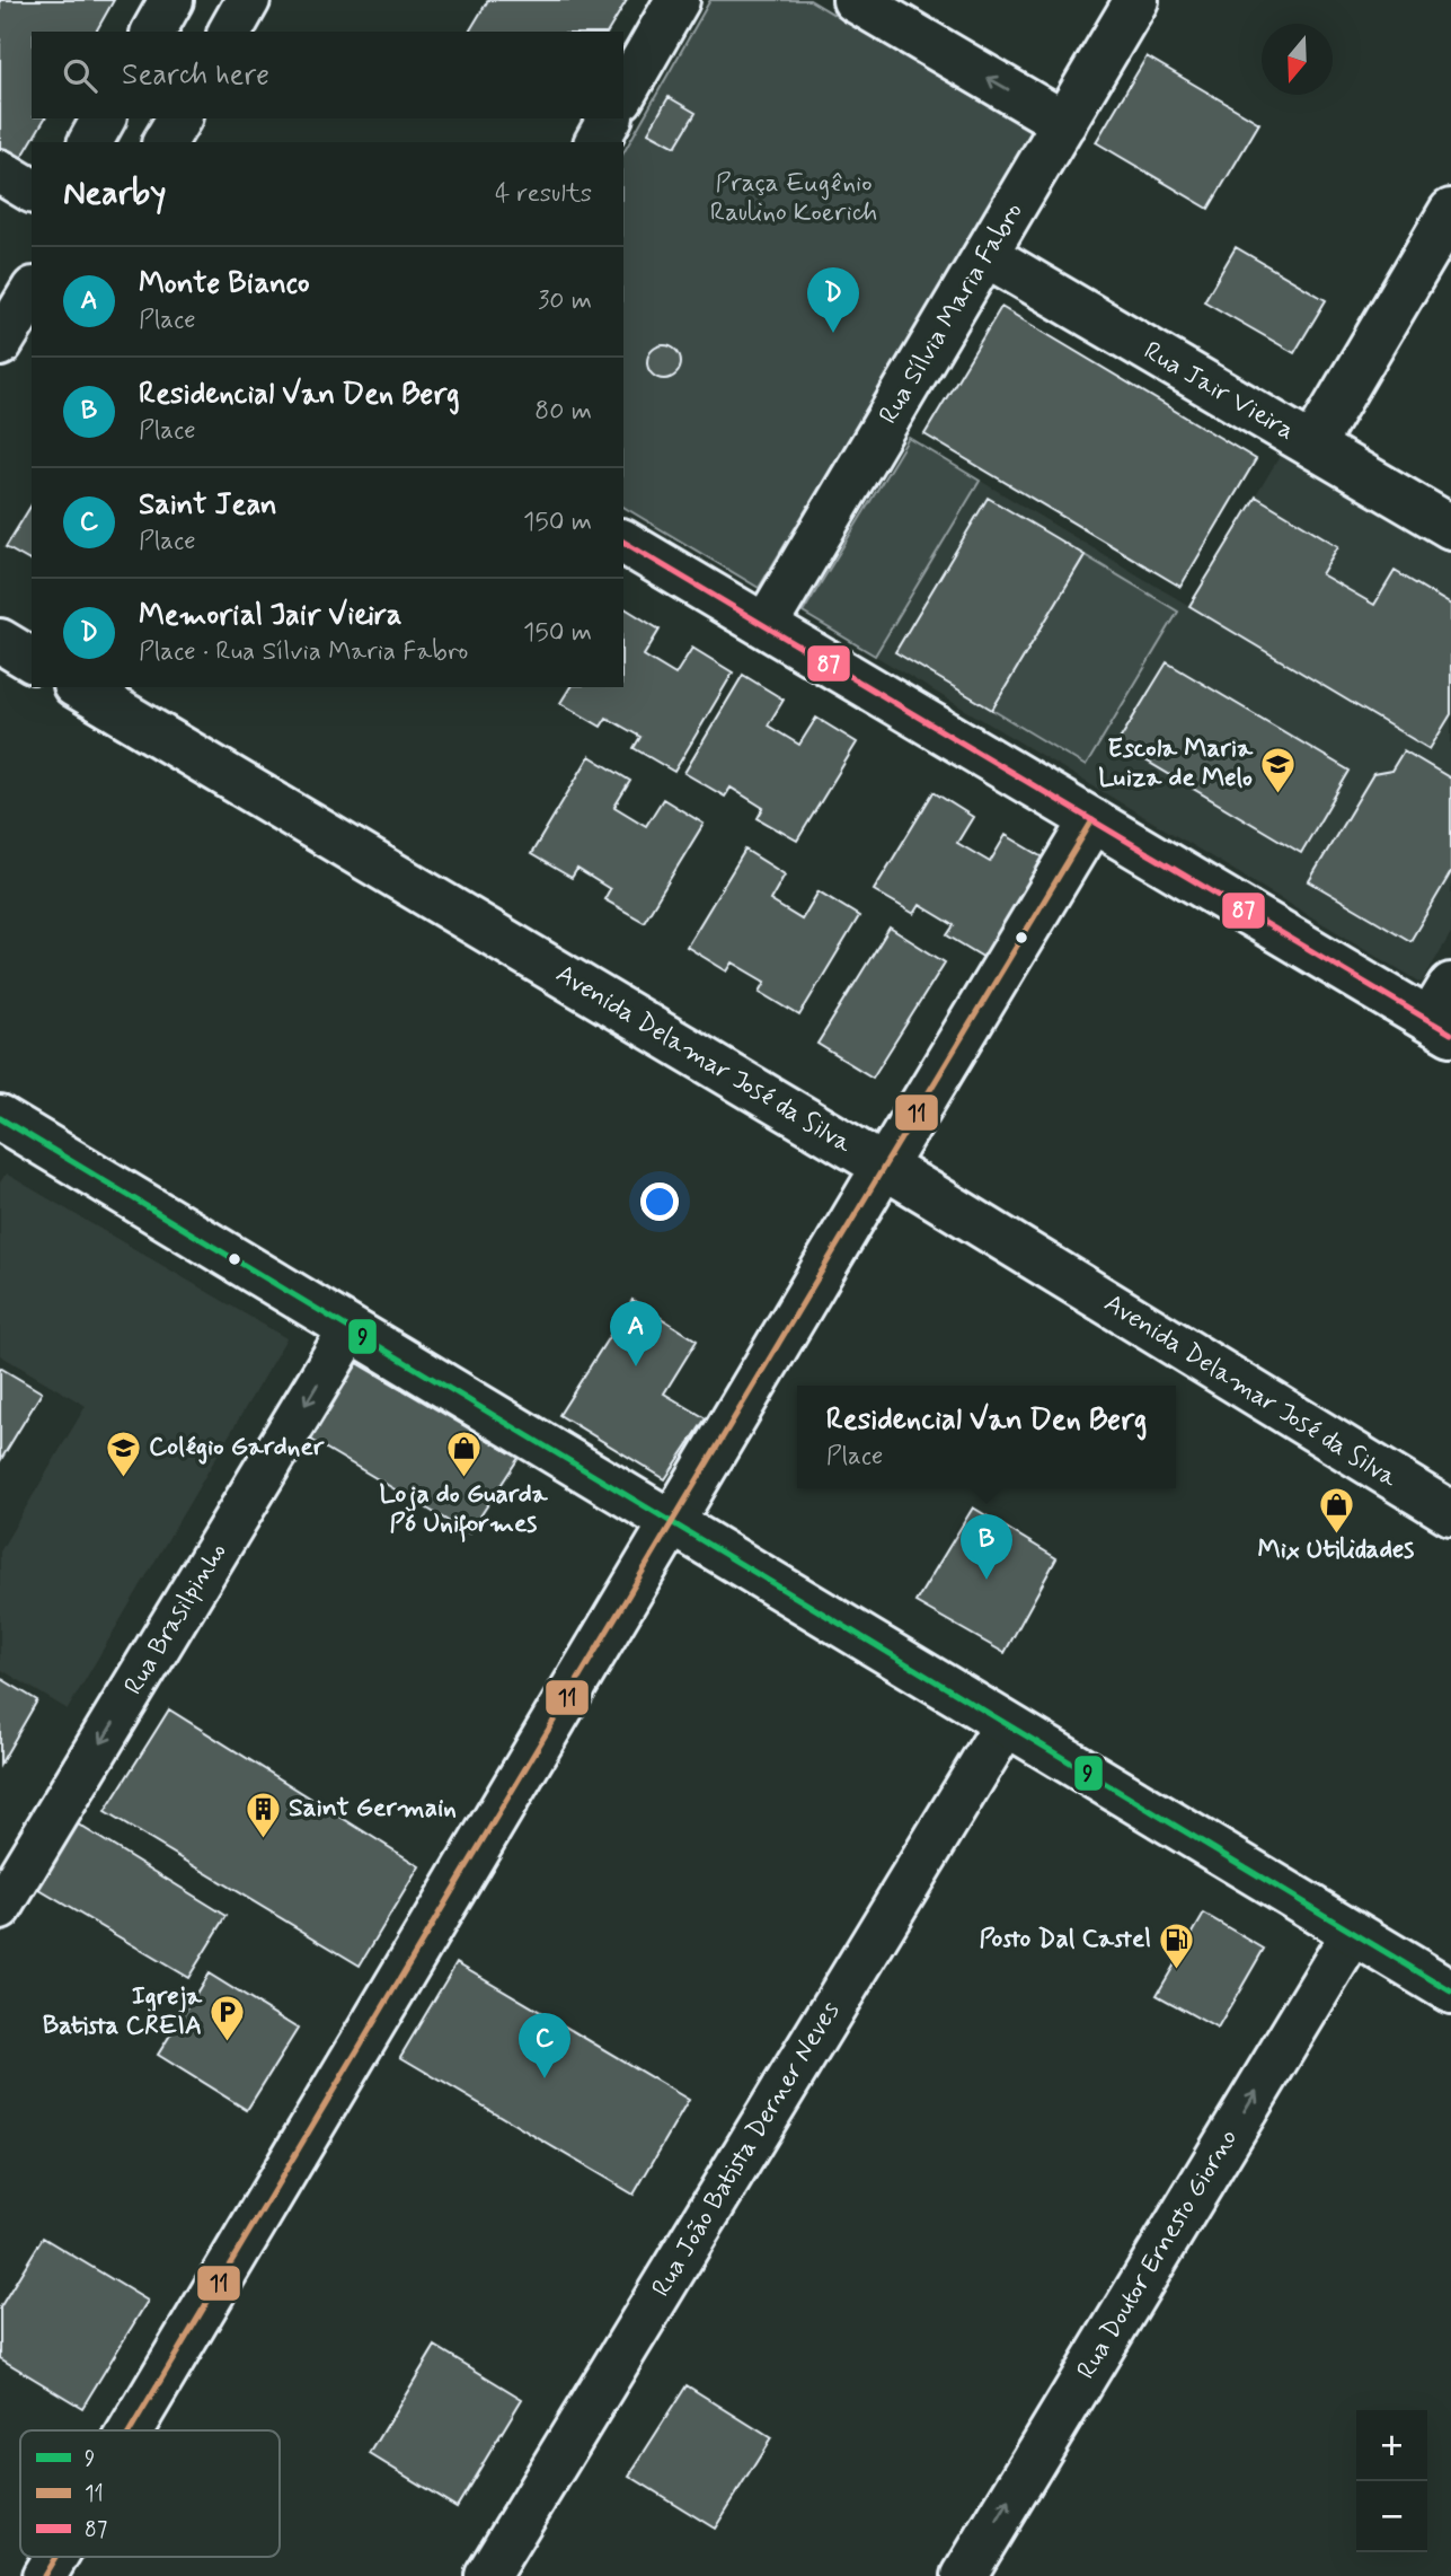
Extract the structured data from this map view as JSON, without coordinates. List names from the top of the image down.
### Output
{
  "streets": {
    "street": [
      "Rua Sílvia Maria Fabro",
      "Rua Jair Vieira",
      "Avenida Delamar José da Silva",
      "Rua Brasilpinho",
      "Rua João Batista Derner Neves",
      "Rua Doutor Ernesto Giorno"
    ]
  },
  "crossings": [
    ["Rua Sílvia Maria Fabro", "Rua Jair Vieira"]
  ],
  "one_way": ["Rua Doutor Ernesto Giorno"],
  "parks": ["Praça Eugênio Raulino Koerich"],
  "places": {
    "school or university": ["Escola Maria Luiza de Melo", "Colégio Gardner"],
    "shop": ["Loja do Guarda Pó Uniformes", "Mix Utilidades"],
    "building": ["Saint Germain"],
    "fuel station": ["Posto Dal Castel"],
    "parking": ["Igreja Batista CREIA"]
  },
  "lines": ["transit line 87", "transit line 11", "transit line 9"],
  "legend": ["9", "11", "87"],
  "north": "bottom",
  "page": {
    "search": "Search here",
    "heading": ["Nearby", "4 results"],
    "list": [
      {
        "mark": "A",
        "name": "Monte Bianco",
        "note": "Place",
        "value": "30 m"
      },
      {
        "mark": "B",
        "name": "Residencial Van Den Berg",
        "note": "Place",
        "value": "80 m"
      },
      {
        "mark": "C",
        "name": "Saint Jean",
        "note": "Place",
        "value": "150 m"
      },
      {
        "mark": "D",
        "name": "Memorial Jair Vieira",
        "note": "Place · Rua Sílvia Maria Fabro",
        "value": "150 m"
      }
    ],
    "pins": [
      "D",
      "A",
      "B",
      "C"
    ],
    "popup": ["Residencial Van Den Berg", "Place"],
    "map_buttons": ["+", "−"]
  }
}
